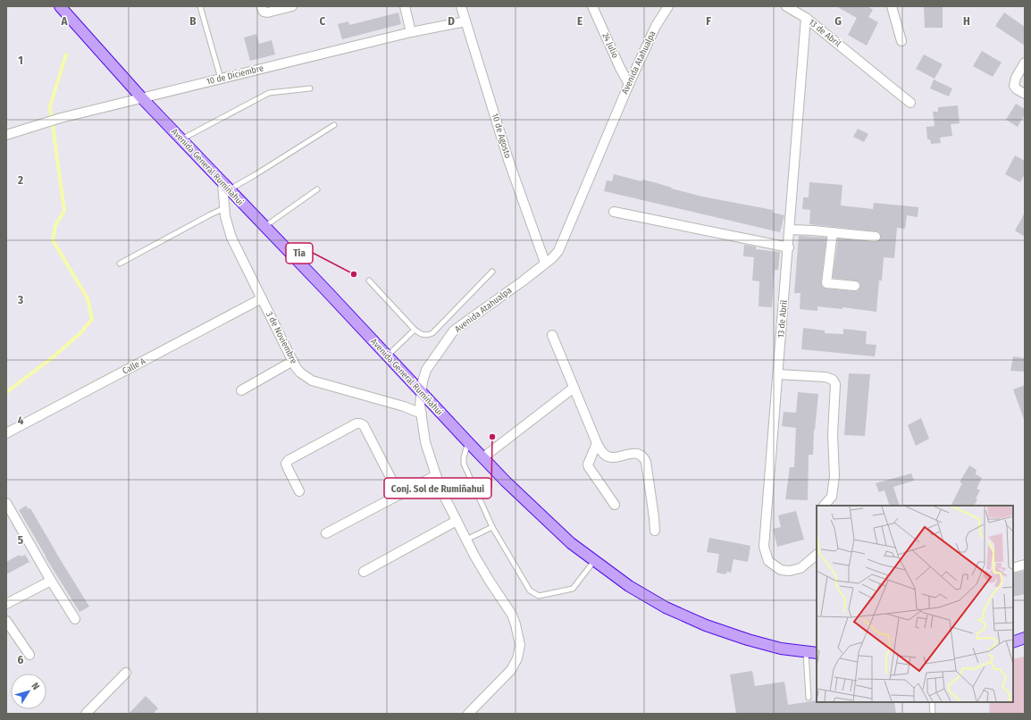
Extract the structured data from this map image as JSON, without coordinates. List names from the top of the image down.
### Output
{
  "streets": {
    "highway": ["Avenida General Rumiñahui"],
    "street": [
      "13 de Abril",
      "24 Julio",
      "Avenida Atahualpa",
      "10 de Diciembre",
      "10 de Agosto",
      "3 de Noviembre",
      "Calle A"
    ]
  },
  "crossings": [
    ["24 Julio", "Avenida Atahualpa"],
    ["Avenida Atahualpa", "10 de Agosto"],
    ["Avenida Atahualpa", "Avenida General Rumiñahui"],
    ["Avenida Atahualpa", "3 de Noviembre"],
    ["10 de Diciembre", "10 de Agosto"],
    ["10 de Diciembre", "Avenida General Rumiñahui"],
    ["Avenida General Rumiñahui", "3 de Noviembre"],
    ["3 de Noviembre", "Calle A"]
  ],
  "places": ["Tia", "Conj. Sol de Rumiñahui"],
  "north": "top right",
  "grid": {
    "columns": [
      "A",
      "B",
      "C",
      "D",
      "E",
      "F",
      "G",
      "H"
    ],
    "rows": [
      "1",
      "2",
      "3",
      "4",
      "5",
      "6"
    ]
  }
}
